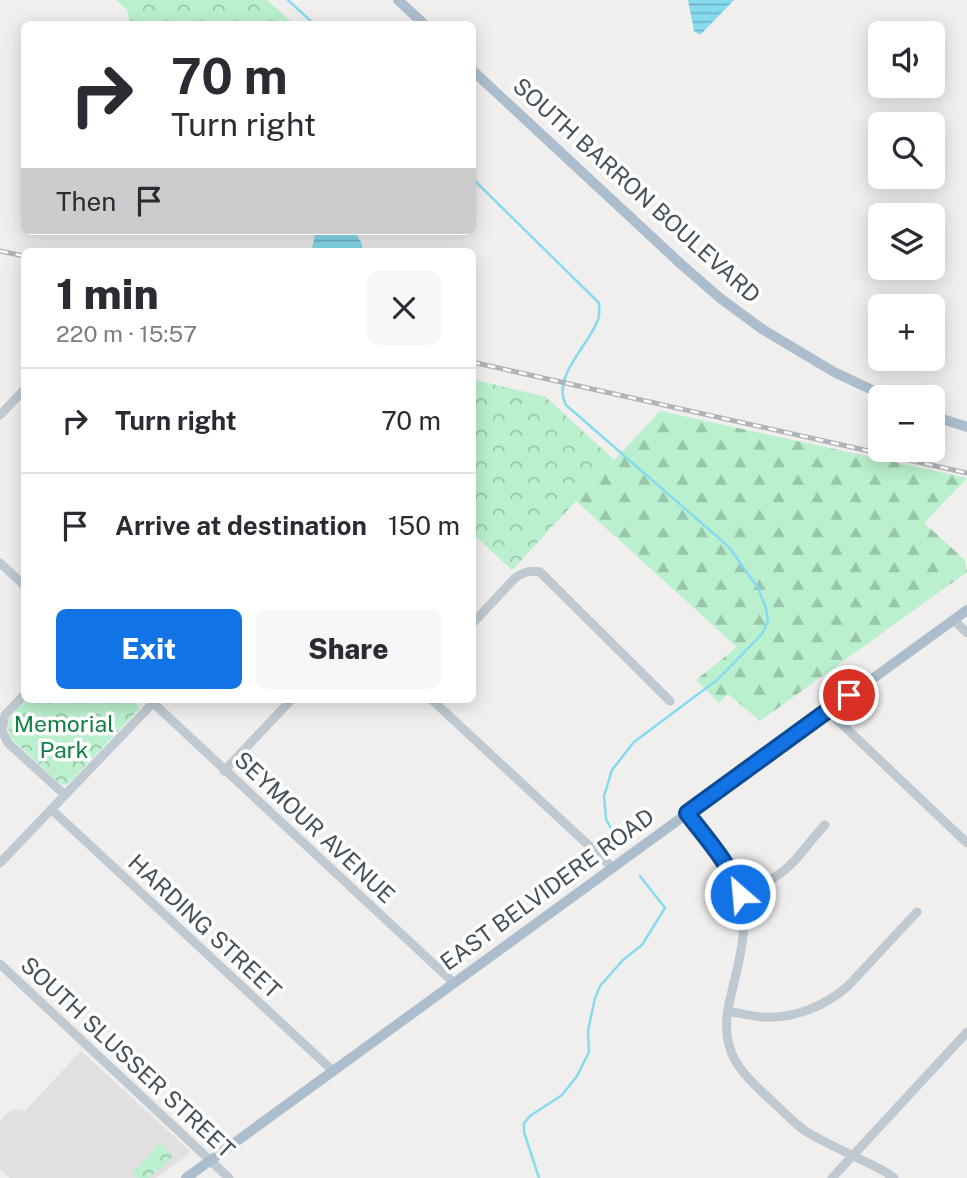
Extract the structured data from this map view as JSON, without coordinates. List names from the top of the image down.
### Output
{
  "streets": {
    "main road": ["SOUTH BARRON BOULEVARD", "EAST BELVIDERE ROAD"],
    "street": ["SEYMOUR AVENUE", "HARDING STREET", "SOUTH SLUSSER STREET"]
  },
  "crossings": [
    ["SEYMOUR AVENUE", "EAST BELVIDERE ROAD"],
    ["EAST BELVIDERE ROAD", "HARDING STREET"],
    ["EAST BELVIDERE ROAD", "SOUTH SLUSSER STREET"]
  ],
  "parks": ["Memorial Park"],
  "page": {
    "map_buttons": ["+", "−"],
    "turn": ["70 m", "Turn right"],
    "then": "Then",
    "heading": ["1 min", "220 m · 15:57"],
    "list": [
      {
        "name": "Turn right",
        "value": "70 m"
      },
      {
        "name": "Arrive at destination",
        "value": "150 m"
      }
    ],
    "buttons": ["Exit", "Share"]
  }
}
